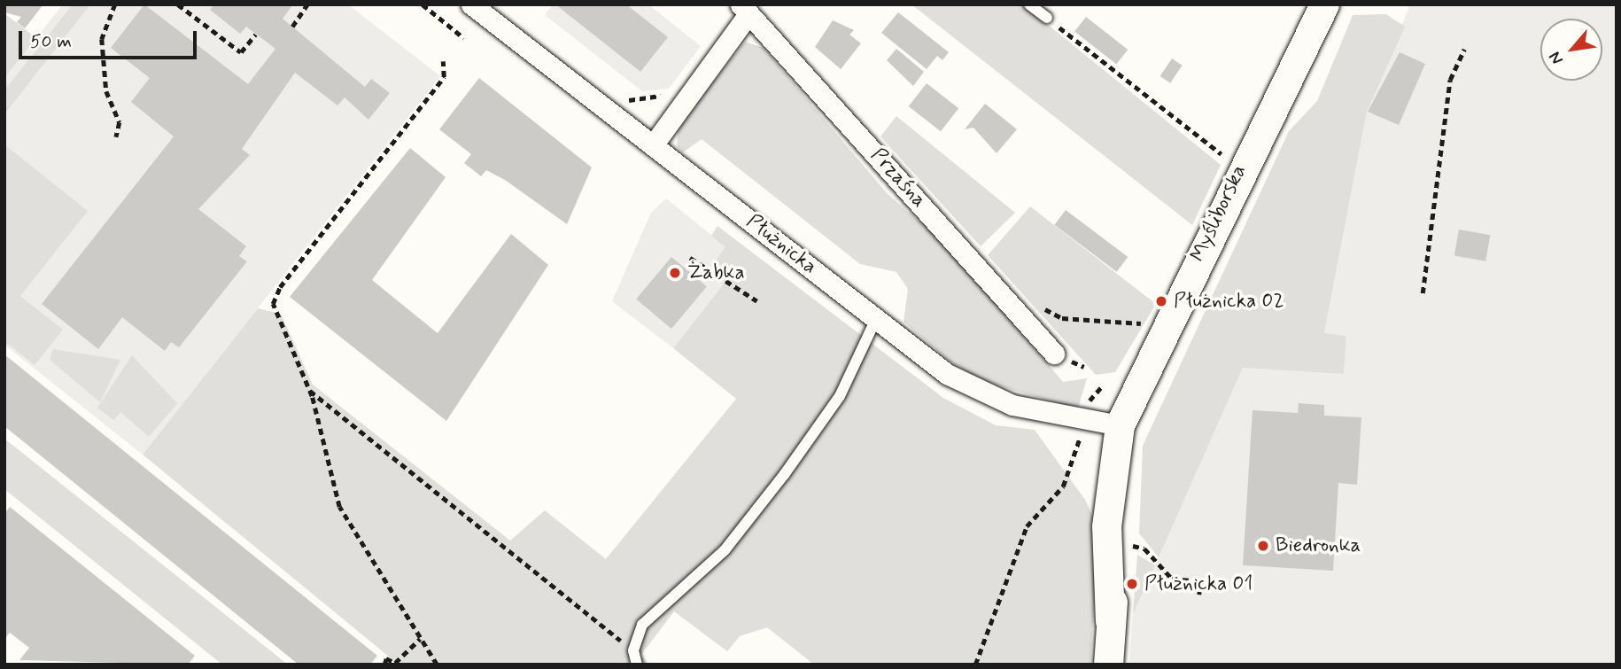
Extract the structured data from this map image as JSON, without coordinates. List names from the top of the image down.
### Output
{
  "streets": {
    "street": ["Przaśna", "Myśliborska", "Płużnicka"]
  },
  "crossings": [
    ["Myśliborska", "Płużnicka"]
  ],
  "places": [
    "Żabka",
    "Płużnicka 02",
    "Biedronka",
    "Płużnicka 01"
  ],
  "scale_bar": "50 m",
  "north": "bottom left"
}
